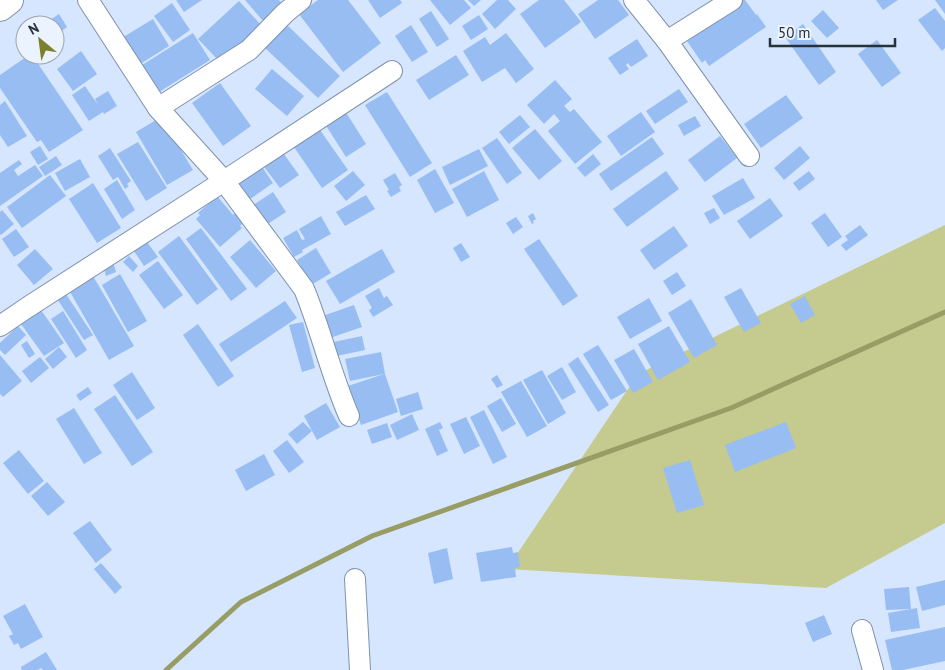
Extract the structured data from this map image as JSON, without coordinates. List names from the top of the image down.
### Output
{
  "scale_bar": "50 m",
  "north": "top left"
}
